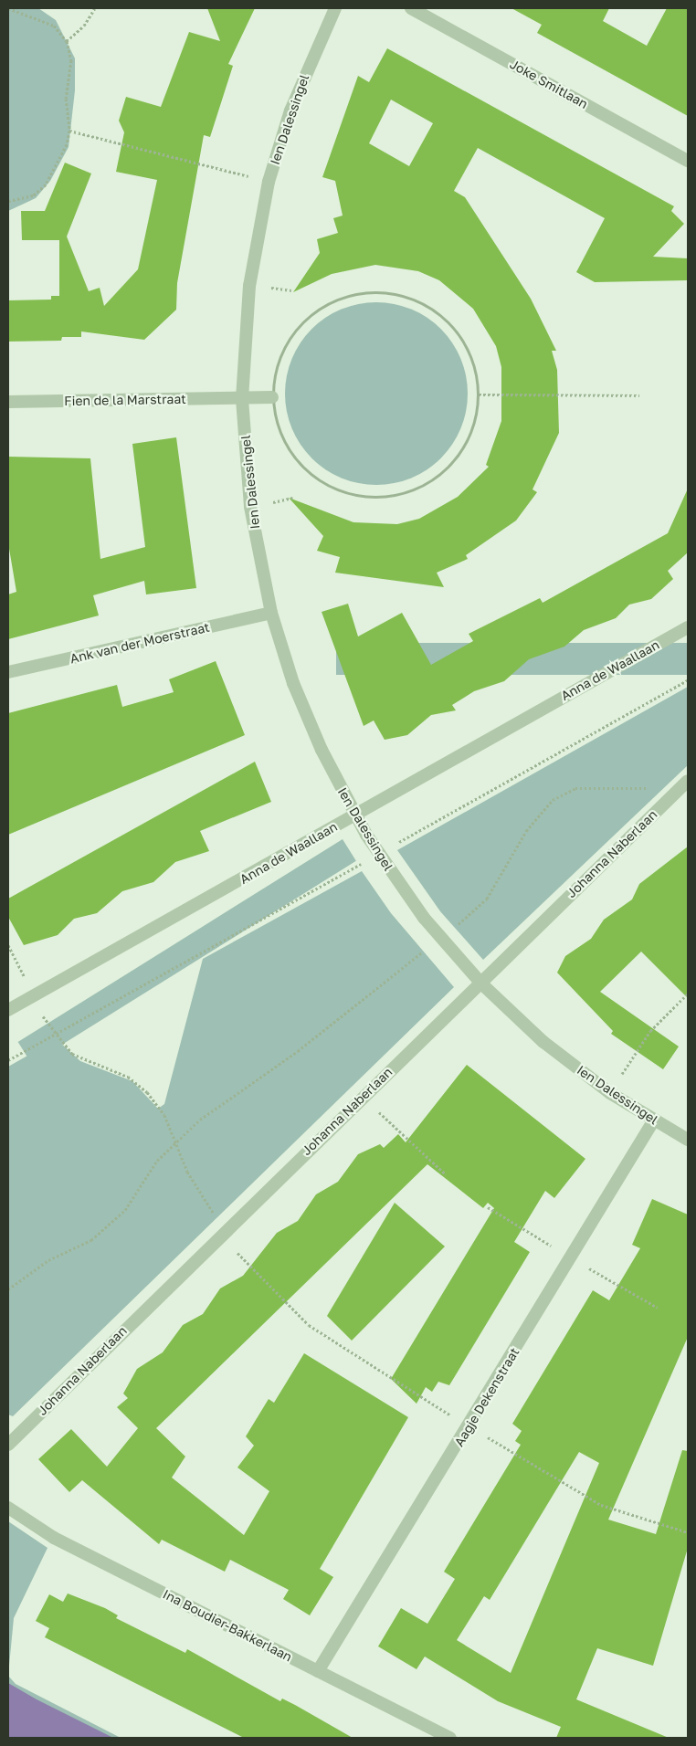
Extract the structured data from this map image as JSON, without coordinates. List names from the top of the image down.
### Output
{
  "streets": {
    "street": [
      "Joke Smitlaan",
      "Ien Dalessingel",
      "Fien de la Marstraat",
      "Ank van der Moerstraat",
      "Anna de Waallaan",
      "Johanna Naberlaan",
      "Aagje Dekenstraat",
      "Ina Boudier-Bakkerlaan"
    ]
  },
  "crossings": [
    ["Ien Dalessingel", "Fien de la Marstraat"],
    ["Ien Dalessingel", "Ank van der Moerstraat"],
    ["Ien Dalessingel", "Anna de Waallaan"],
    ["Ien Dalessingel", "Johanna Naberlaan"],
    ["Ien Dalessingel", "Aagje Dekenstraat"],
    ["Aagje Dekenstraat", "Ina Boudier-Bakkerlaan"]
  ]
}
